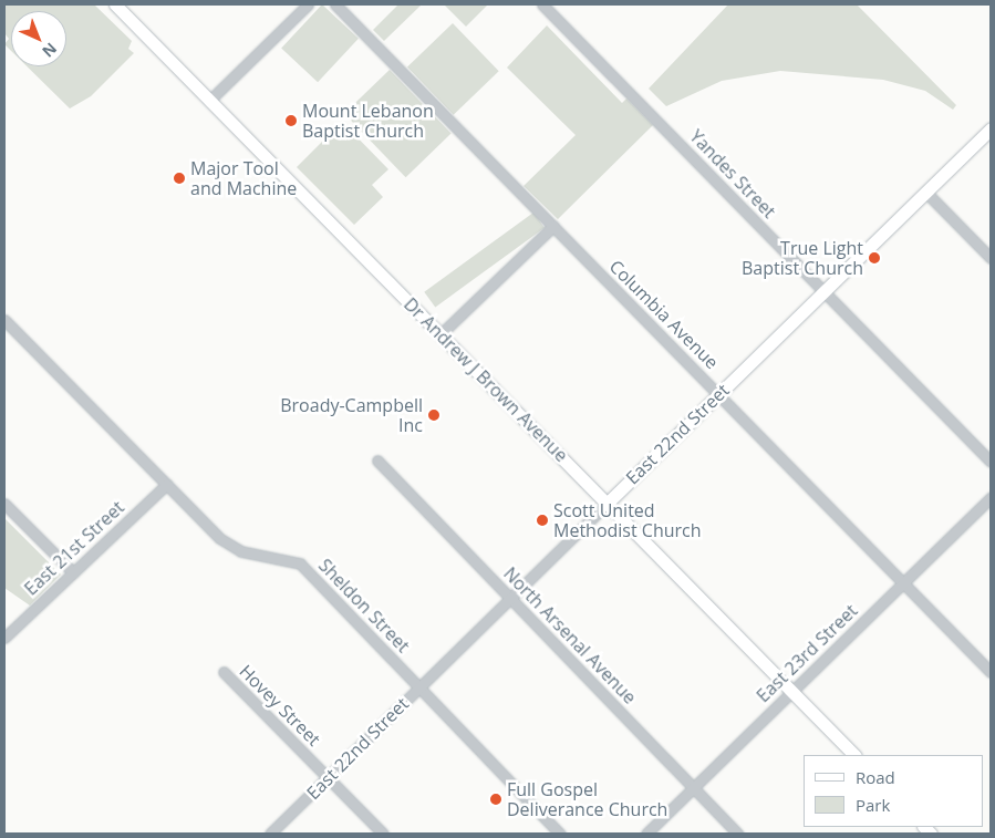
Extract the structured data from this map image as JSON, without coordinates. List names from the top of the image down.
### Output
{
  "streets": {
    "main road": ["Dr Andrew J Brown Avenue", "East 22nd Street"],
    "street": [
      "Yandes Street",
      "Columbia Avenue",
      "East 21st Street",
      "Sheldon Street",
      "North Arsenal Avenue",
      "East 23rd Street",
      "Hovey Street"
    ]
  },
  "crossings": [
    ["Yandes Street", "East 22nd Street"],
    ["Columbia Avenue", "East 22nd Street"],
    ["Columbia Avenue", "East 23rd Street"],
    ["Dr Andrew J Brown Avenue", "East 22nd Street"],
    ["Dr Andrew J Brown Avenue", "East 23rd Street"],
    ["East 22nd Street", "Sheldon Street"],
    ["East 22nd Street", "North Arsenal Avenue"],
    ["East 22nd Street", "Hovey Street"],
    ["East 21st Street", "Sheldon Street"],
    ["North Arsenal Avenue", "East 23rd Street"]
  ],
  "places": [
    "Mount Lebanon Baptist Church",
    "Major Tool and Machine",
    "True Light Baptist Church",
    "Broady-Campbell Inc",
    "Scott United Methodist Church",
    "Full Gospel Deliverance Church"
  ],
  "legend": ["Road", "Park"],
  "north": "bottom right"
}
